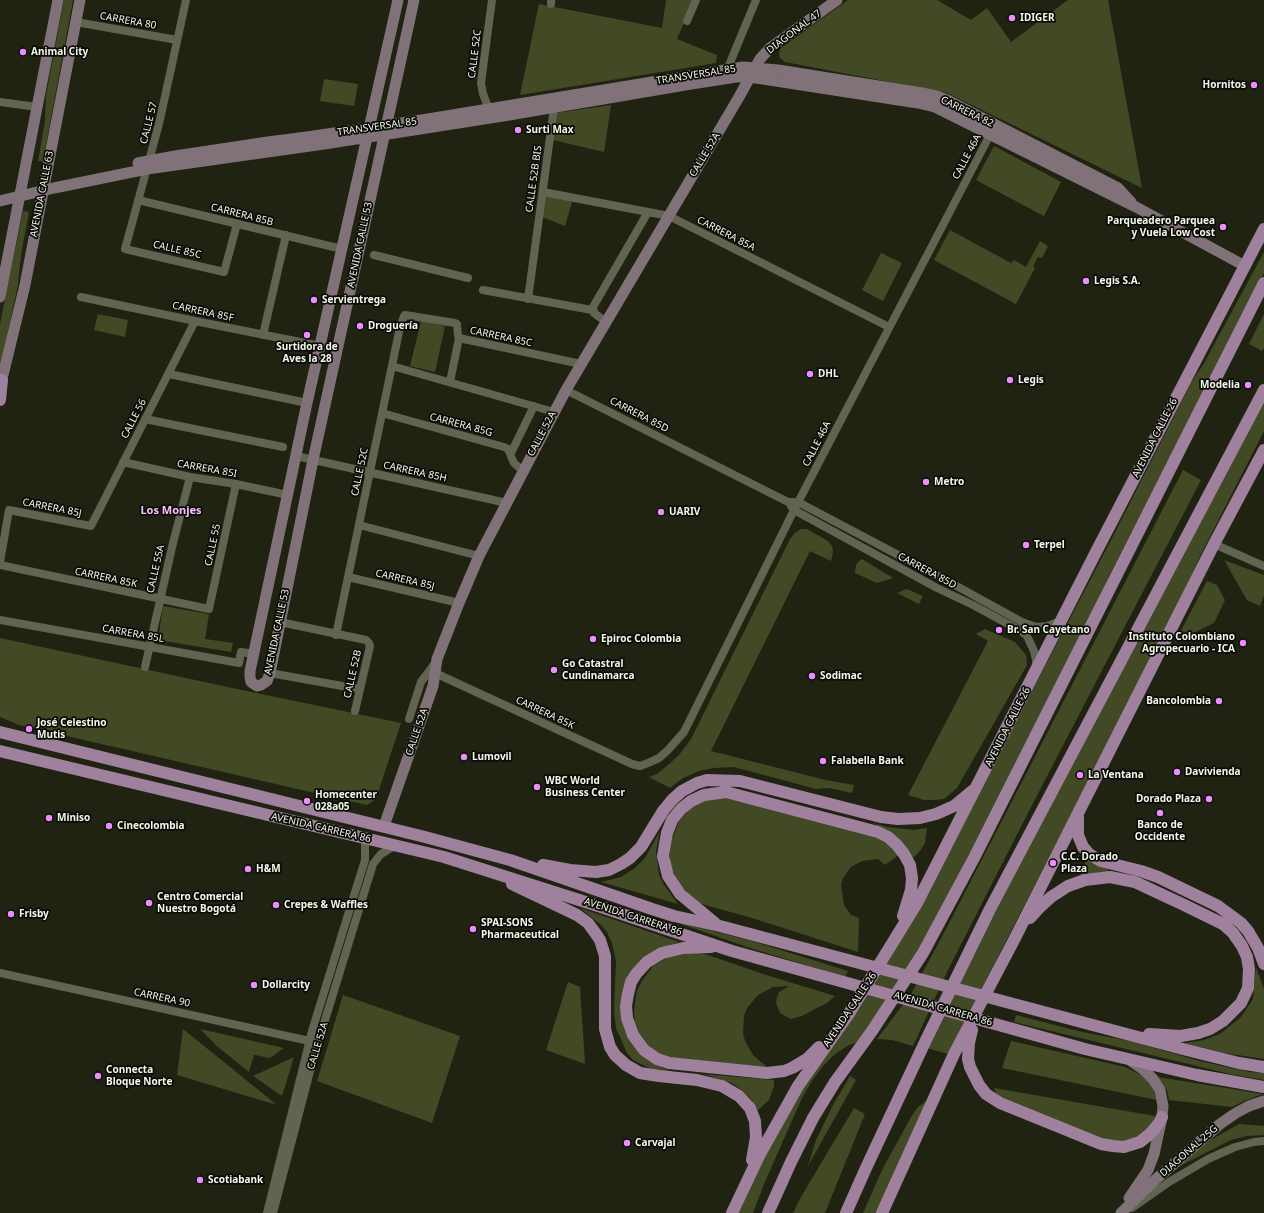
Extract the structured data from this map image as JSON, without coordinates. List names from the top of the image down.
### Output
{
  "streets": {
    "main road": ["AVENIDA CALLE 26", "AVENIDA CARRERA 86"],
    "street": [
      "CARRERA 80",
      "DIAGONAL 47",
      "CALLE 52C",
      "TRANSVERSAL 85",
      "CARRERA 82",
      "CALLE 57",
      "CALLE 52A",
      "CALLE 46A",
      "CALLE 52B BIS",
      "AVENIDA CALLE 63",
      "CARRERA 85B",
      "CARRERA 85A",
      "AVENIDA CALLE 53",
      "CALLE 85C",
      "CARRERA 85F",
      "CARRERA 85C",
      "CARRERA 85D",
      "CALLE 56",
      "CARRERA 85G",
      "CARRERA 85I",
      "CARRERA 85H",
      "CARRERA 85J",
      "CALLE 55",
      "CALLE 55A",
      "CARRERA 85K",
      "CARRERA 85L",
      "CALLE 52B",
      "CARRERA 90",
      "DIAGONAL 25G"
    ]
  },
  "crossings": [
    ["CARRERA 80", "CALLE 57"],
    ["CARRERA 80", "AVENIDA CALLE 63"],
    ["DIAGONAL 47", "TRANSVERSAL 85"],
    ["DIAGONAL 47", "CARRERA 82"],
    ["DIAGONAL 47", "CALLE 52A"],
    ["CALLE 52C", "TRANSVERSAL 85"],
    ["CALLE 52C", "CARRERA 85C"],
    ["CALLE 52C", "CARRERA 85G"],
    ["CALLE 52C", "CARRERA 85H"],
    ["CALLE 52C", "CARRERA 85J"],
    ["CALLE 52C", "CALLE 52B"],
    ["TRANSVERSAL 85", "CARRERA 82"],
    ["TRANSVERSAL 85", "CALLE 57"],
    ["TRANSVERSAL 85", "CALLE 52A"],
    ["TRANSVERSAL 85", "CALLE 52B BIS"],
    ["TRANSVERSAL 85", "AVENIDA CALLE 63"],
    ["TRANSVERSAL 85", "AVENIDA CALLE 53"],
    ["CARRERA 82", "CALLE 52A"],
    ["CARRERA 82", "CALLE 46A"],
    ["CARRERA 82", "AVENIDA CALLE 26"],
    ["CALLE 57", "CARRERA 85B"],
    ["CALLE 57", "CALLE 85C"],
    ["CALLE 52A", "CARRERA 85A"],
    ["CALLE 52A", "CARRERA 85C"],
    ["CALLE 52A", "CARRERA 85D"],
    ["CALLE 52A", "CARRERA 85H"],
    ["CALLE 52A", "CARRERA 85J"],
    ["CALLE 52A", "CARRERA 85K"],
    ["CALLE 52A", "AVENIDA CARRERA 86"],
    ["CALLE 52A", "CARRERA 90"],
    ["CALLE 46A", "CARRERA 85A"],
    ["CALLE 46A", "CARRERA 85D"],
    ["CALLE 46A", "CARRERA 85K"],
    ["CALLE 52B BIS", "CARRERA 85A"],
    ["CARRERA 85B", "AVENIDA CALLE 53"],
    ["CARRERA 85B", "CALLE 85C"],
    ["AVENIDA CALLE 53", "CARRERA 85F"],
    ["AVENIDA CALLE 53", "CARRERA 85I"],
    ["AVENIDA CALLE 53", "CARRERA 85H"],
    ["AVENIDA CALLE 53", "CARRERA 85L"],
    ["CARRERA 85F", "CALLE 56"],
    ["CARRERA 85D", "AVENIDA CALLE 26"],
    ["CALLE 56", "CARRERA 85I"],
    ["CALLE 56", "CARRERA 85J"],
    ["CARRERA 85I", "CALLE 55"],
    ["CARRERA 85I", "CALLE 55A"],
    ["CALLE 55", "CARRERA 85K"],
    ["CALLE 55A", "CARRERA 85K"],
    ["CALLE 55A", "CARRERA 85L"],
    ["AVENIDA CARRERA 86", "DIAGONAL 25G"]
  ],
  "districts": ["Los Monjes"],
  "places": [
    "IDIGER",
    "Animal City",
    "Hornitos",
    "Surti Max",
    "Parqueadero Parquea y Vuela Low Cost",
    "Legis S.A.",
    "Servientrega",
    "Droguería",
    "Surtidora de Aves la 28",
    "DHL",
    "Legis",
    "Modelia",
    "Metro",
    "UARIV",
    "Terpel",
    "Br. San Cayetano",
    "Epiroc Colombia",
    "Instituto Colombiano Agropecuario - ICA",
    "Go Catastral Cundinamarca",
    "Sodimac",
    "Bancolombia",
    "José Celestino Mutis",
    "Lumovil",
    "Falabella Bank",
    "Davivienda",
    "La Ventana",
    "WBC World Business Center",
    "Dorado Plaza",
    "Homecenter 028a05",
    "Banco de Occidente",
    "Miniso",
    "Cinecolombia",
    "C.C. Dorado Plaza",
    "H&M",
    "Centro Comercial Nuestro Bogotá",
    "Crepes & Waffles",
    "Frisby",
    "SPAI-SONS Pharmaceutical",
    "Dollarcity",
    "Connecta Bloque Norte",
    "Carvajal",
    "Scotiabank"
  ]
}
